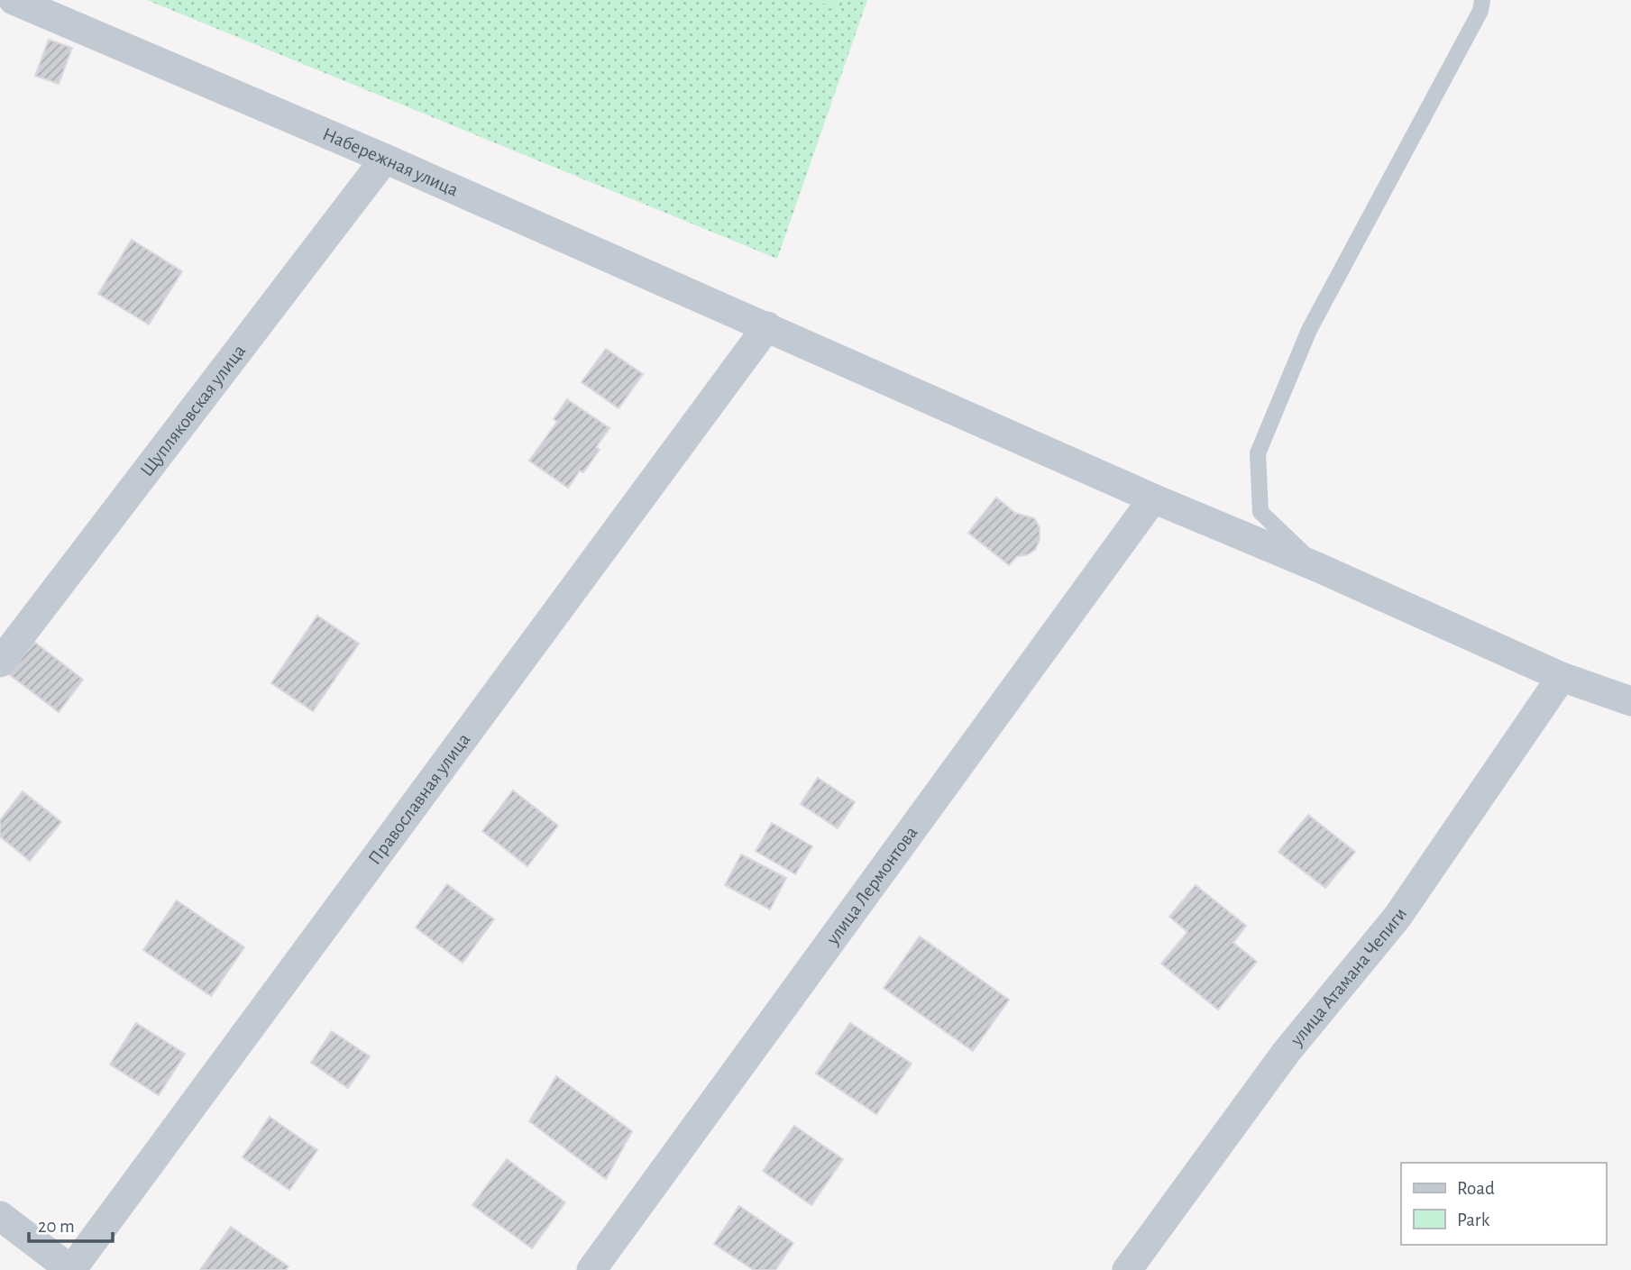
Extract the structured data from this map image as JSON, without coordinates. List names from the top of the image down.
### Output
{
  "streets": {
    "street": [
      "Набережная улица",
      "Щупляковская улица",
      "Православная улица",
      "улица Лермонтова",
      "улица Атамана Чепиги"
    ]
  },
  "crossings": [
    ["Набережная улица", "Щупляковская улица"],
    ["Набережная улица", "Православная улица"],
    ["Набережная улица", "улица Лермонтова"],
    ["Набережная улица", "улица Атамана Чепиги"]
  ],
  "legend": ["Road", "Park"],
  "scale_bar": "20 m"
}
